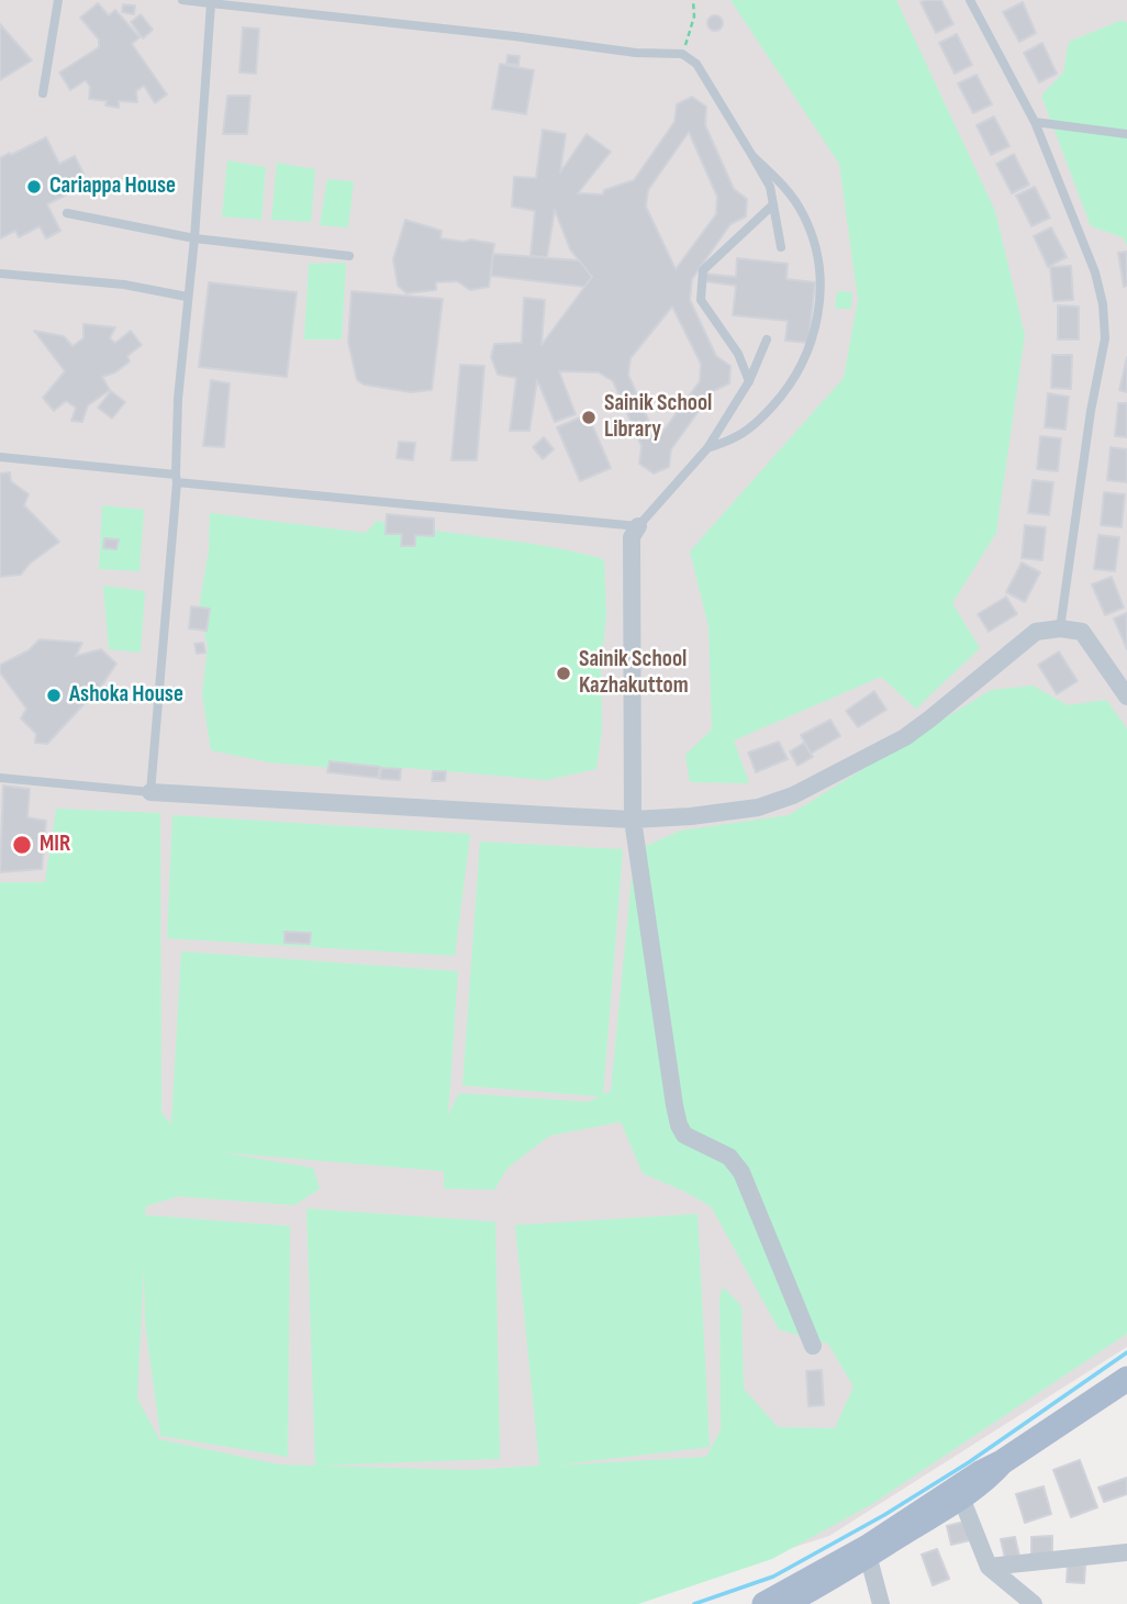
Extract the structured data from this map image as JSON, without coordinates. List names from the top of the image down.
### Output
{
  "places": [
    "Cariappa House",
    "Sainik School Library",
    "Sainik School Kazhakuttom",
    "Ashoka House",
    "MIR"
  ]
}
